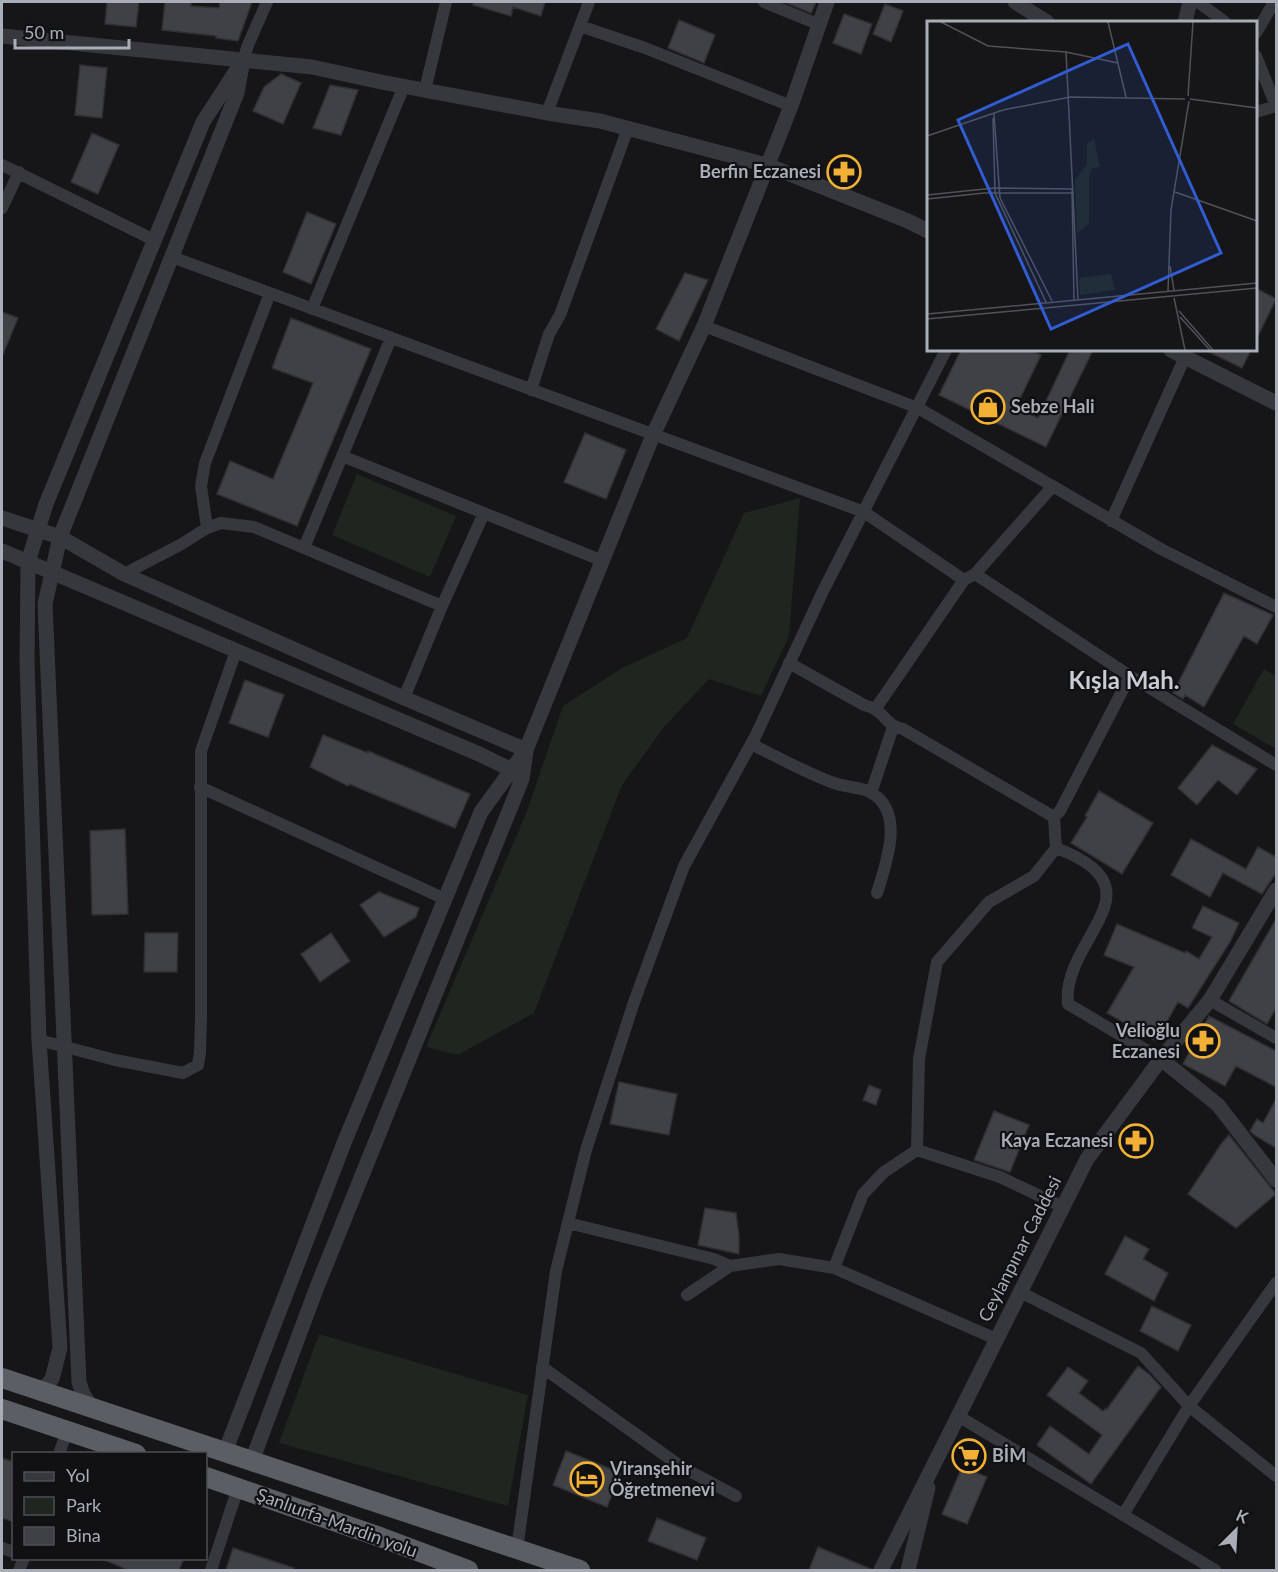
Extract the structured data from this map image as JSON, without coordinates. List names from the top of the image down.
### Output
{
  "streets": {
    "highway": ["Şanlıurfa-Mardin yolu"],
    "street": ["Ceylanpınar Caddesi"]
  },
  "districts": ["Kışla Mah."],
  "places": {
    "pharmacy": ["Berfin Eczanesi", "Velioğlu Eczanesi", "Kaya Eczanesi"],
    "shop": ["Sebze Hali"],
    "supermarket": ["BİM"],
    "hotel": ["Viranşehir Öğretmenevi"]
  },
  "legend": ["Yol", "Park", "Bina"],
  "scale_bar": "50 m",
  "north": "top right"
}
